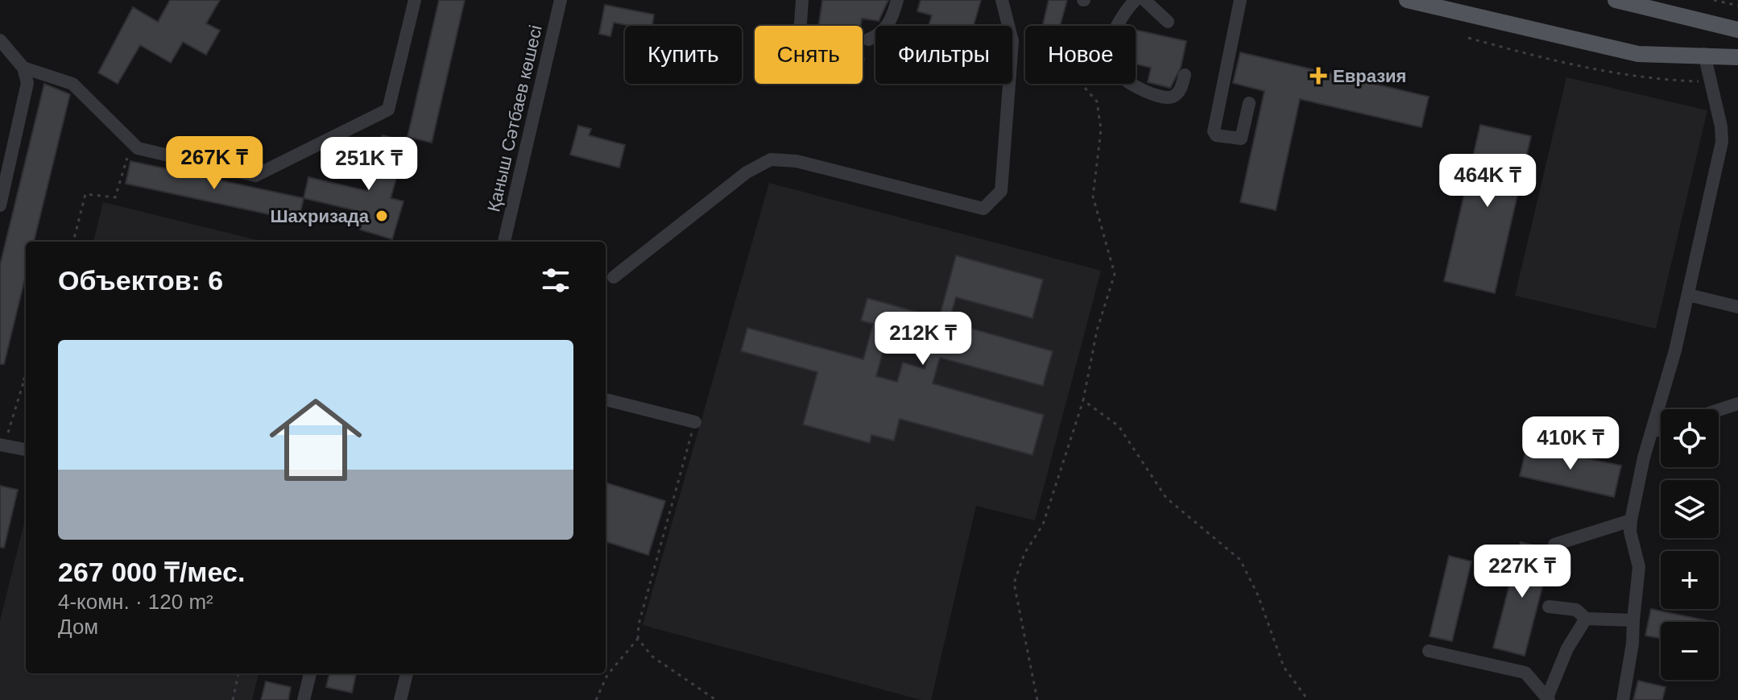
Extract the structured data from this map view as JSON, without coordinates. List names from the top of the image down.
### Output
{
  "streets": {
    "street": ["Қаныш Сәтбаев көшесі"]
  },
  "places": {
    "health": ["Евразия"],
    "other": ["Шахризада"]
  },
  "page": {
    "chip": [
      "Купить",
      "Снять",
      "Фильтры",
      "Новое"
    ],
    "price": [
      "267K ₸",
      "251K ₸",
      "464K ₸",
      "212K ₸",
      "410K ₸",
      "227K ₸"
    ],
    "heading": "Объектов: 6",
    "list": [
      {
        "name": "267 000 ₸/мес.",
        "note": "4-комн. · 120 m² · Дом"
      }
    ],
    "map_buttons": ["+", "−"]
  }
}
